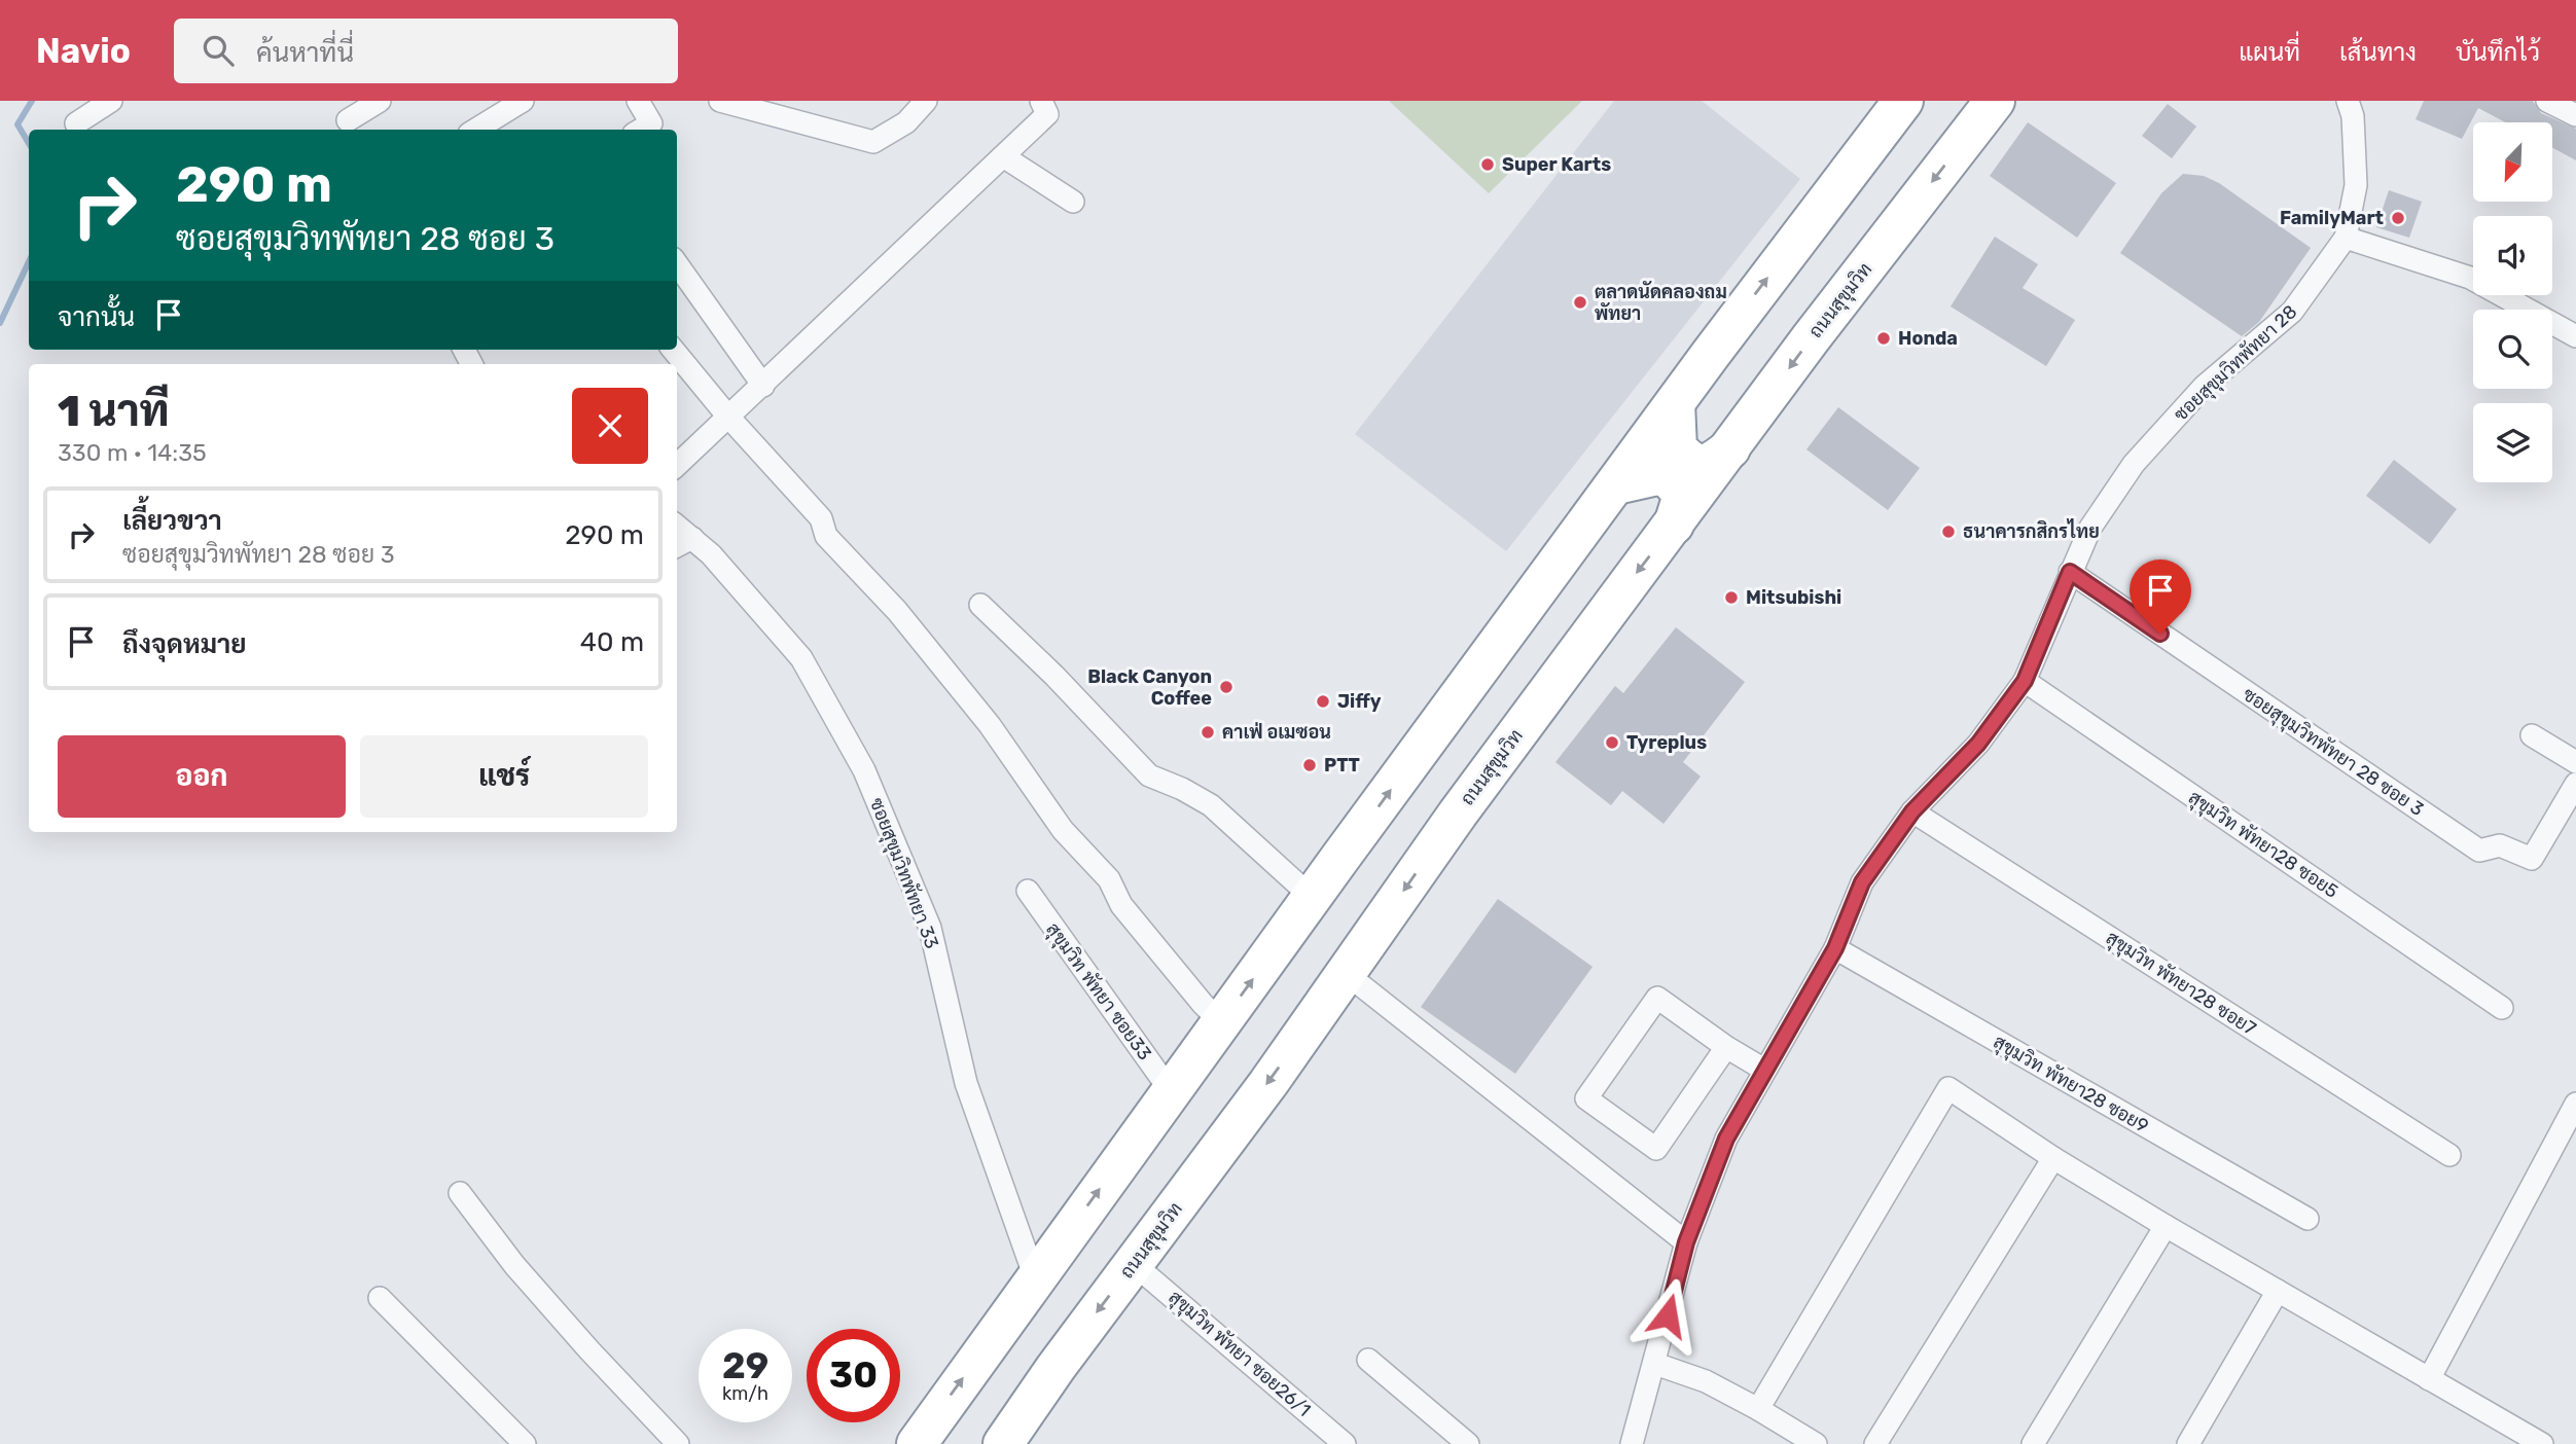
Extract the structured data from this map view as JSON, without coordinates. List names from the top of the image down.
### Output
{
  "streets": {
    "highway": ["ถนนสุขุมวิท"],
    "street": [
      "ซอยสุขุมวิทพัทยา 28",
      "ซอยสุขุมวิทพัทยา 28 ซอย 3",
      "สุขุมวิท พัทยา28 ซอย5",
      "ซอยสุขุมวิทพัทยา 33",
      "สุขุมวิท พัทยา28 ซอย7",
      "สุขุมวิท พัทยา ซอย33",
      "สุขุมวิท พัทยา28 ซอย9",
      "สุขุมวิท พัทยา ซอย26/1"
    ]
  },
  "crossings": [
    ["ถนนสุขุมวิท", "สุขุมวิท พัทยา ซอย26/1"],
    ["ซอยสุขุมวิทพัทยา 28", "ซอยสุขุมวิทพัทยา 28 ซอย 3"],
    ["ซอยสุขุมวิทพัทยา 28", "สุขุมวิท พัทยา28 ซอย5"],
    ["ซอยสุขุมวิทพัทยา 28", "สุขุมวิท พัทยา28 ซอย7"],
    ["ซอยสุขุมวิทพัทยา 28", "สุขุมวิท พัทยา28 ซอย9"]
  ],
  "places": [
    "Super Karts",
    "FamilyMart",
    "ตลาดนัดคลองถม พัทยา",
    "Honda",
    "ธนาคารกสิกรไทย",
    "Mitsubishi",
    "Black Canyon Coffee",
    "Jiffy",
    "คาเฟ่ อเมซอน",
    "Tyreplus",
    "PTT"
  ],
  "north": "bottom left",
  "page": {
    "header": "Navio",
    "search": "ค้นหาที่นี่",
    "nav": ["แผนที่", "เส้นทาง", "บันทึกไว้"],
    "turn": ["290 m", "ซอยสุขุมวิทพัทยา 28 ซอย 3"],
    "then": "จากนั้น",
    "heading": ["1 นาที", "330 m · 14:35"],
    "list": [
      {
        "name": "เลี้ยวขวา",
        "note": "ซอยสุขุมวิทพัทยา 28 ซอย 3",
        "value": "290 m"
      },
      {
        "name": "ถึงจุดหมาย",
        "value": "40 m"
      }
    ],
    "buttons": ["ออก", "แชร์"],
    "speed": "29 km/h",
    "limit": "30"
  }
}
